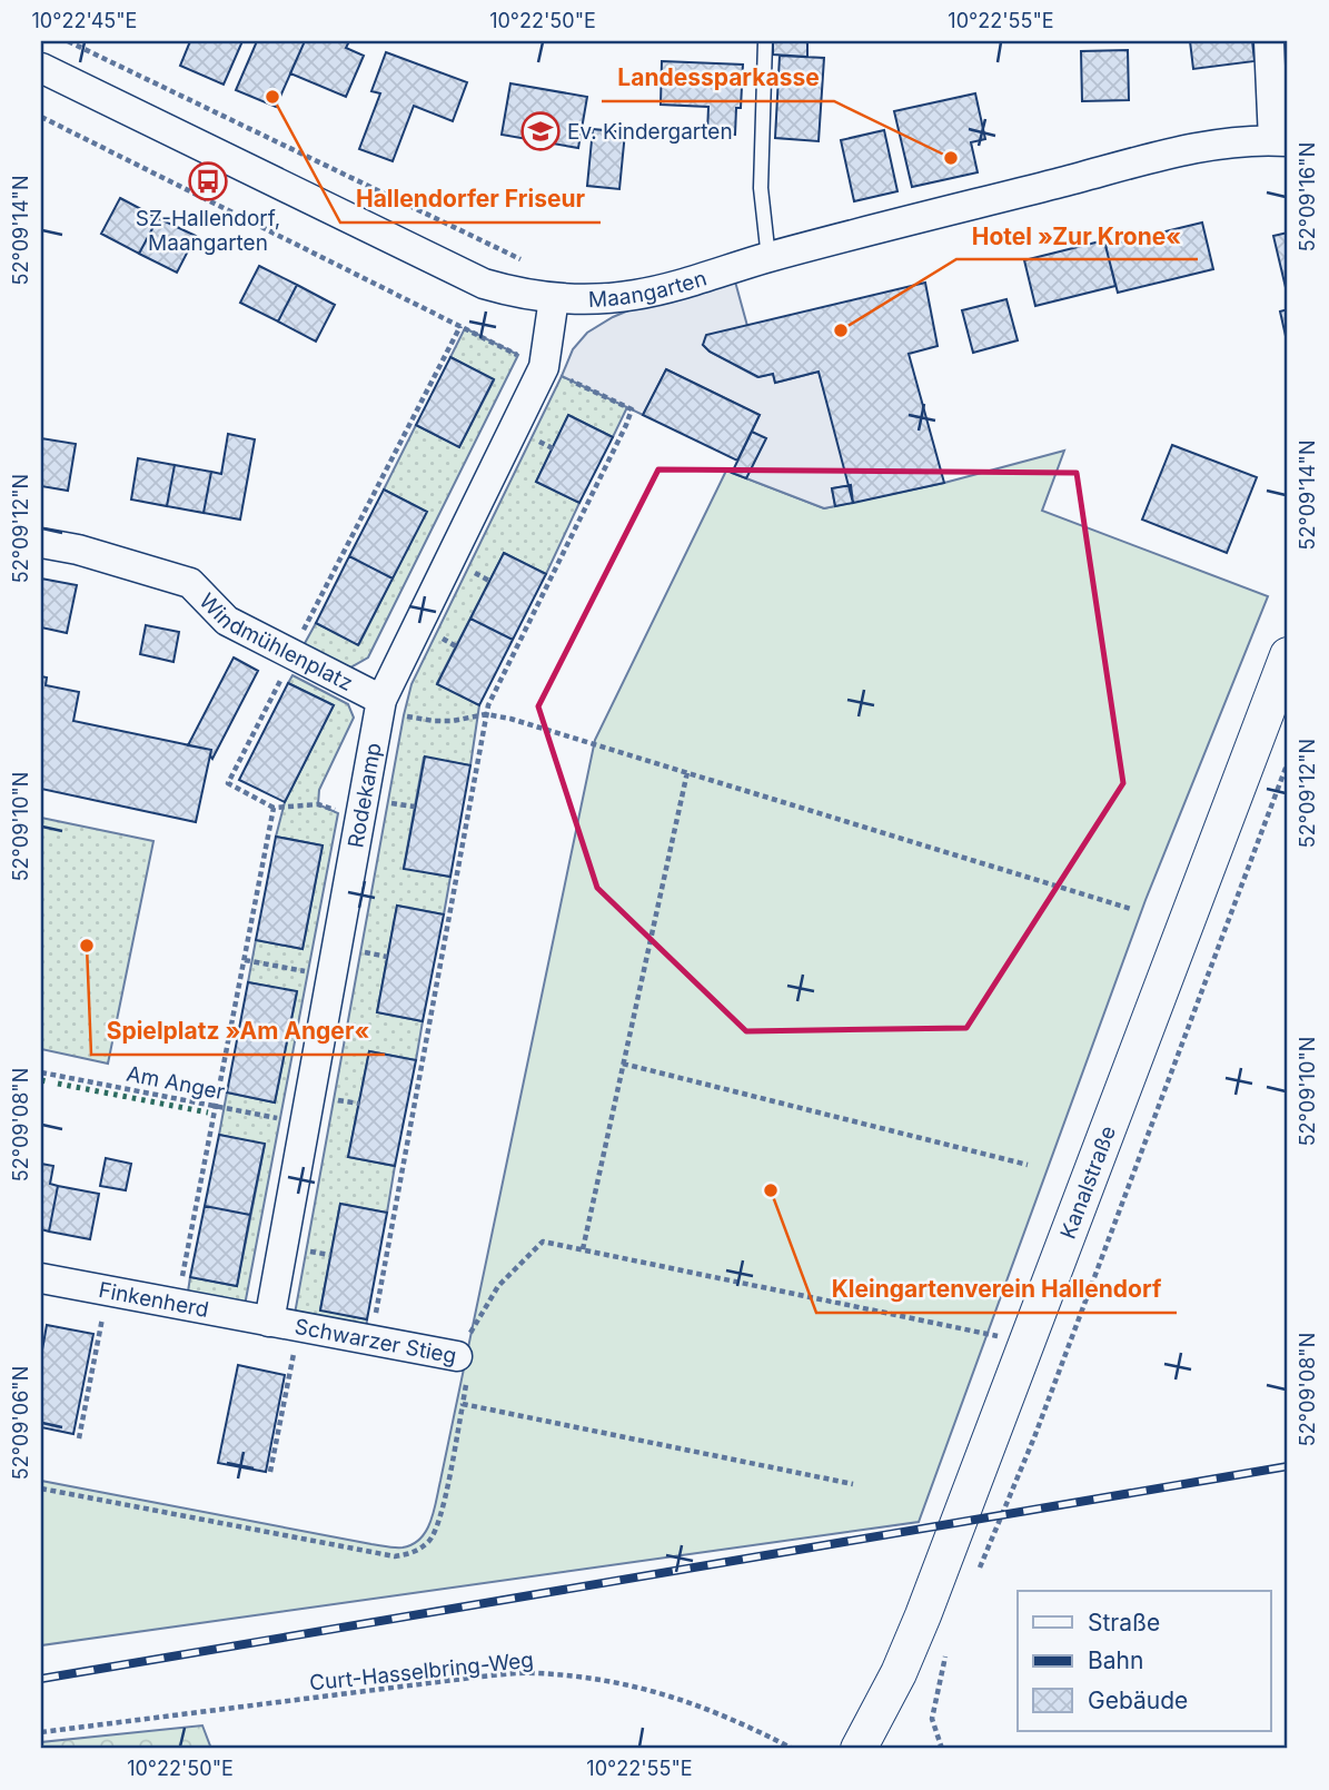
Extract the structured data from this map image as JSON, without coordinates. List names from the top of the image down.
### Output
{
  "streets": {
    "street": [
      "Maangarten",
      "Windmühlenplatz",
      "Rodekamp",
      "Kanalstraße",
      "Finkenherd",
      "Schwarzer Stieg"
    ],
    "path": ["Am Anger", "Curt-Hasselbring-Weg"]
  },
  "crossings": [
    ["Maangarten", "Rodekamp"],
    ["Windmühlenplatz", "Rodekamp"],
    ["Rodekamp", "Am Anger"],
    ["Rodekamp", "Finkenherd"],
    ["Rodekamp", "Schwarzer Stieg"],
    ["Kanalstraße", "Schwarzer Stieg"],
    ["Finkenherd", "Schwarzer Stieg"]
  ],
  "places": {
    "other": [
      "Hallendorfer Friseur",
      "Landessparkasse",
      "Hotel »Zur Krone«",
      "Spielplatz »Am Anger«",
      "Kleingartenverein Hallendorf"
    ],
    "school or university": ["Ev. Kindergarten"],
    "bus stop": ["SZ-Hallendorf, Maangarten"]
  },
  "legend": ["Straße", "Bahn", "Gebäude"],
  "coordinates": [
    "10°22'45\"E",
    "10°22'50\"E",
    "10°22'55\"E",
    "52°09'16\"N",
    "52°09'14\"N",
    "52°09'12\"N",
    "52°09'10\"N",
    "52°09'08\"N",
    "52°09'06\"N"
  ]
}
